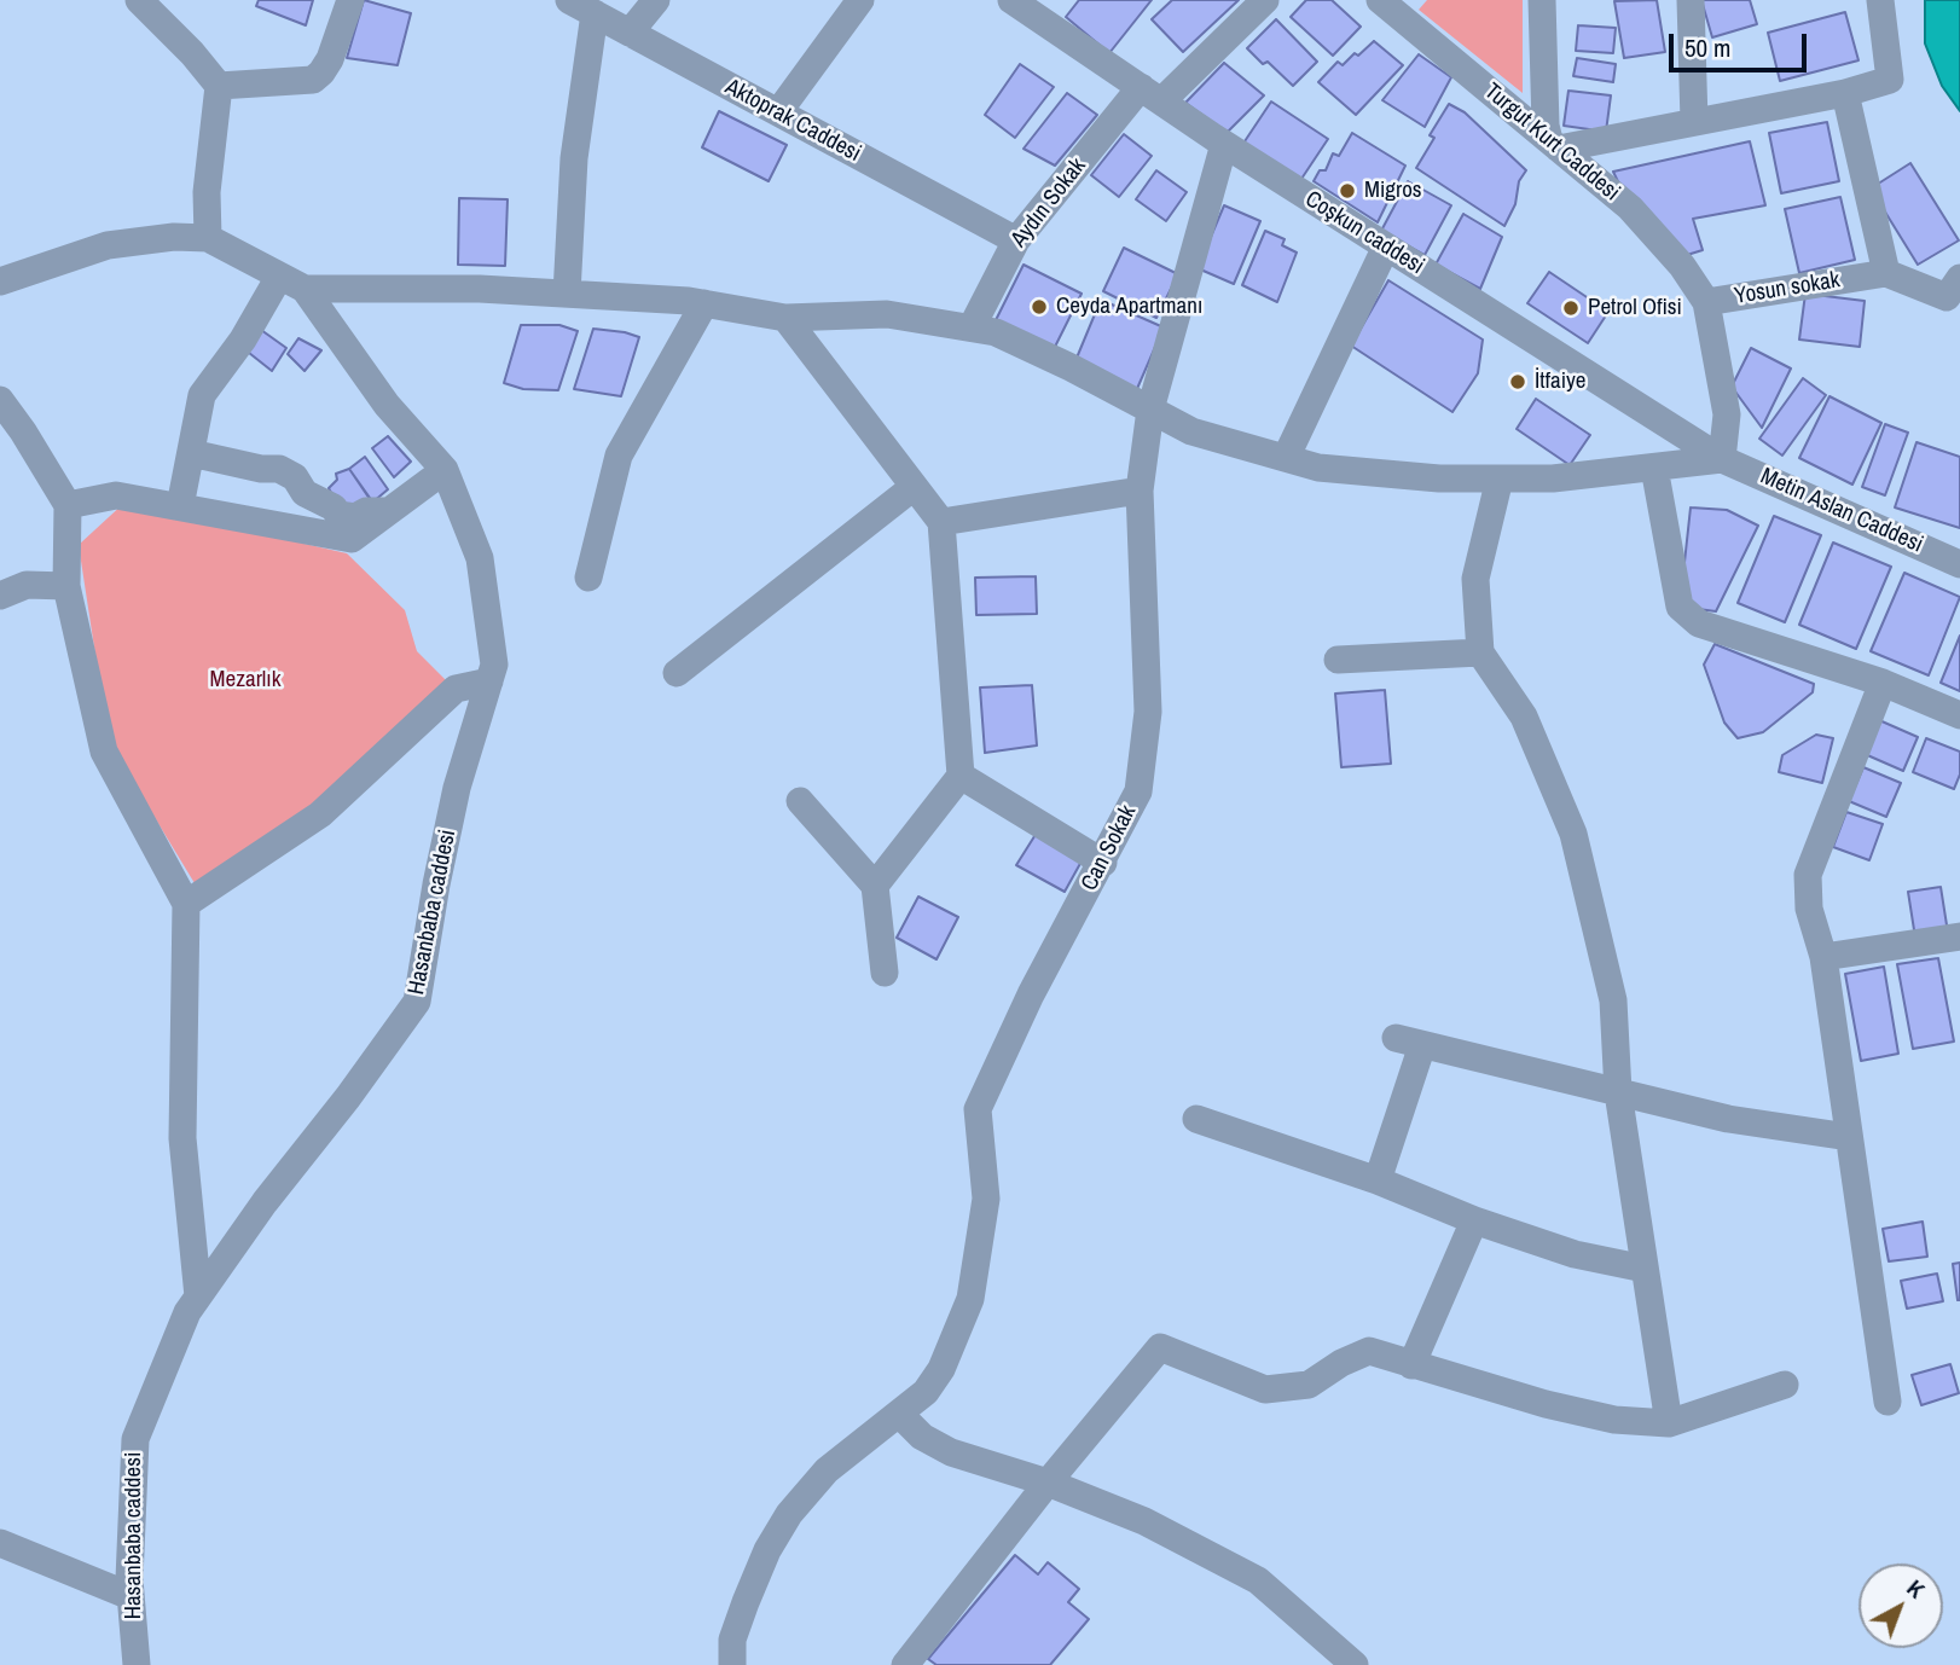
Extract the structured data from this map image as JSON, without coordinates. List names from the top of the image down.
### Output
{
  "streets": {
    "street": [
      "Aktoprak Caddesi",
      "Turgut Kurt Caddesi",
      "Aydın Sokak",
      "Coşkun caddesi",
      "Yosun sokak",
      "Metin Aslan Caddesi",
      "Can Sokak",
      "Hasanbaba caddesi"
    ]
  },
  "crossings": [
    ["Aktoprak Caddesi", "Aydın Sokak"],
    ["Turgut Kurt Caddesi", "Yosun sokak"],
    ["Aydın Sokak", "Coşkun caddesi"],
    ["Coşkun caddesi", "Yosun sokak"],
    ["Coşkun caddesi", "Metin Aslan Caddesi"],
    ["Coşkun caddesi", "Can Sokak"],
    ["Yosun sokak", "Metin Aslan Caddesi"]
  ],
  "parks": ["Mezarlık"],
  "places": [
    "Migros",
    "Ceyda Apartmanı",
    "Petrol Ofisi",
    "İtfaiye"
  ],
  "scale_bar": "50 m",
  "north": "top right"
}
